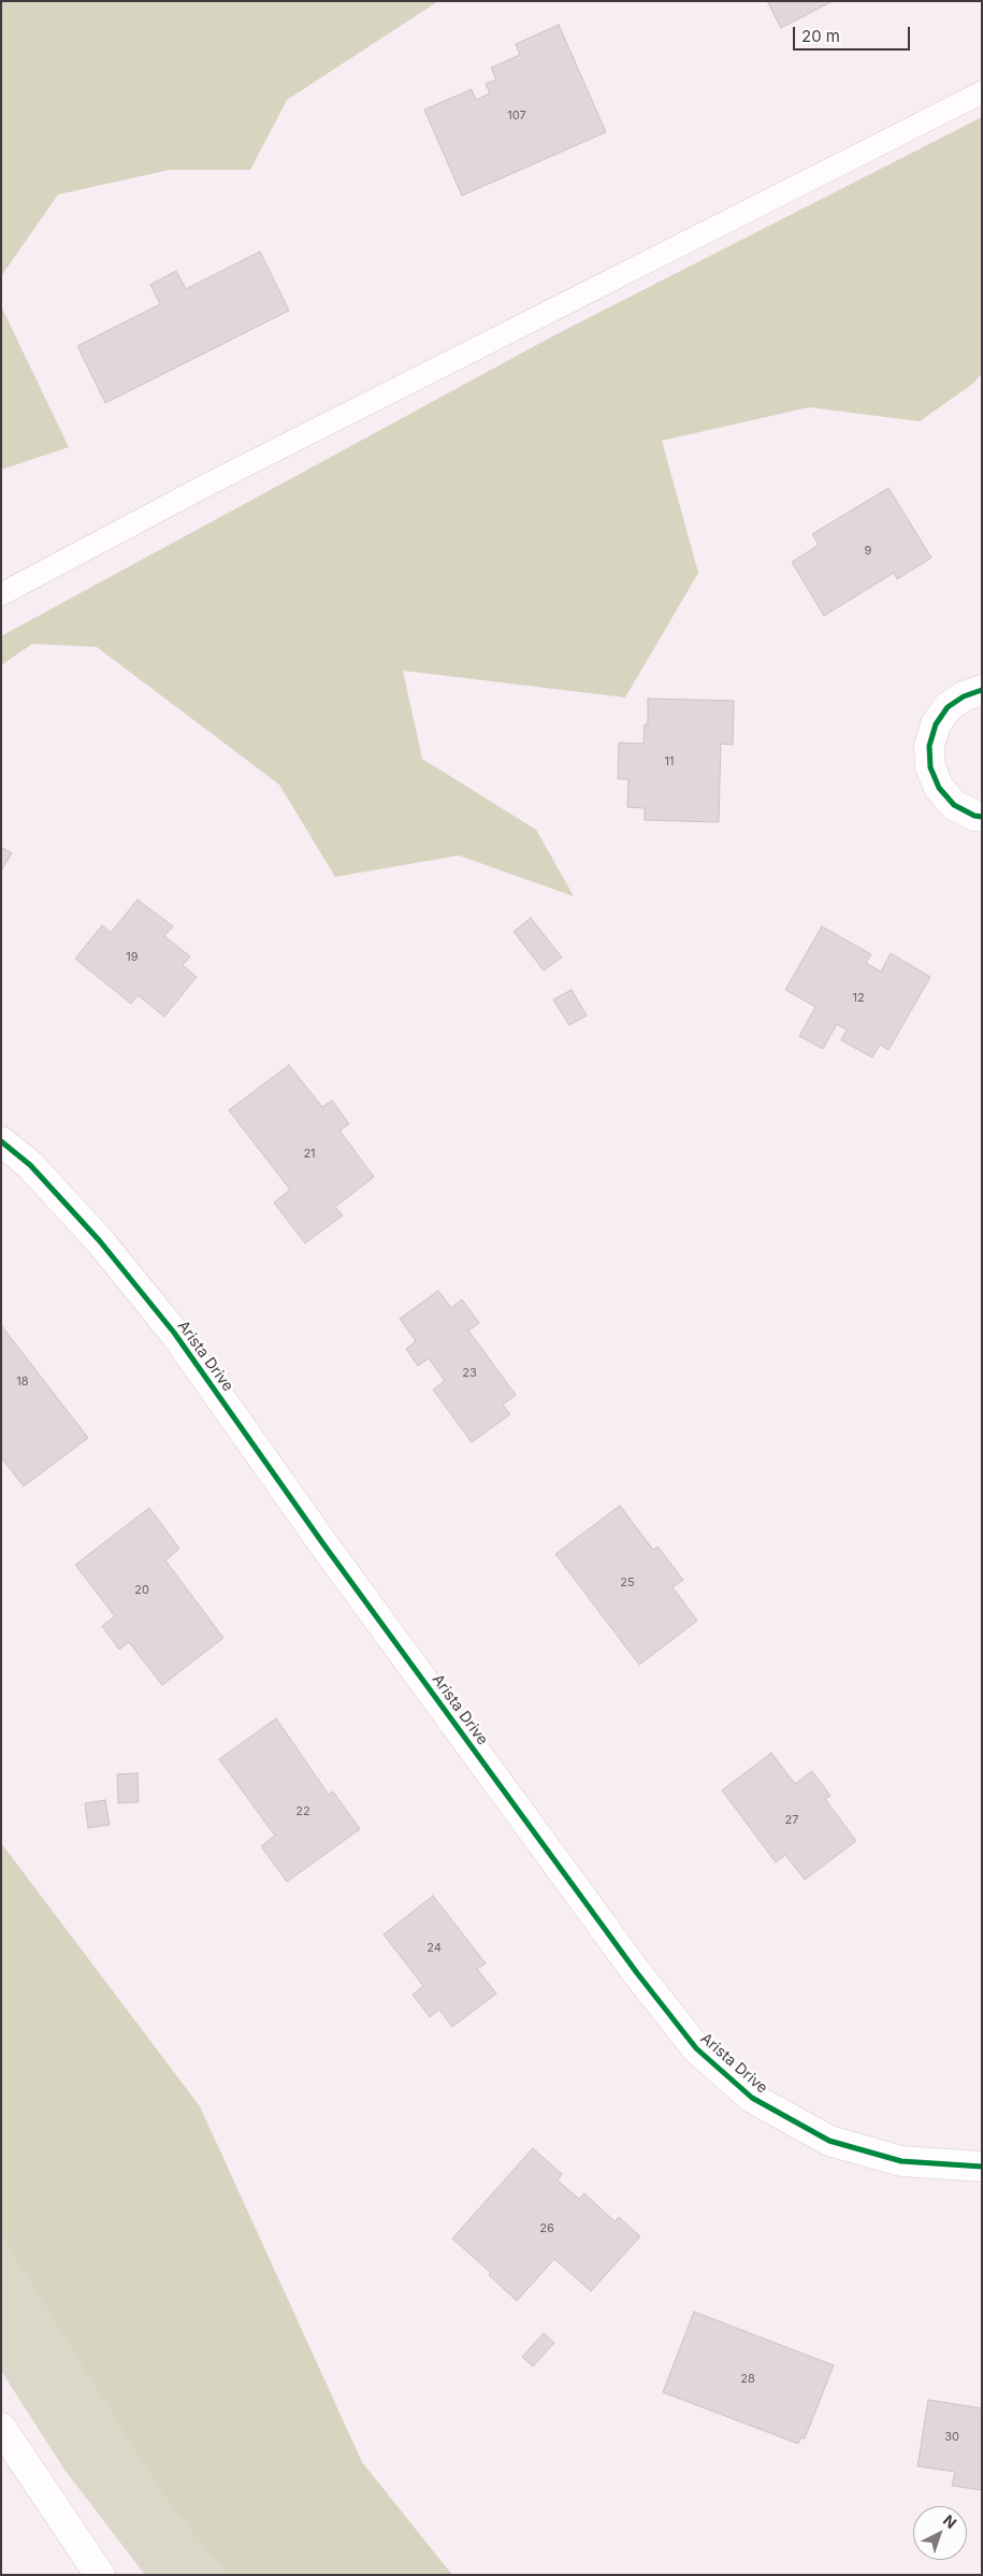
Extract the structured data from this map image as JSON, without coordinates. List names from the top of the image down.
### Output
{
  "streets": {
    "main road": ["Arista Drive"]
  },
  "house_numbers": [
    "107",
    "9",
    "11",
    "19",
    "12",
    "21",
    "23",
    "18",
    "25",
    "20",
    "22",
    "27",
    "24",
    "26",
    "28",
    "30"
  ],
  "scale_bar": "20 m",
  "north": "top right"
}
